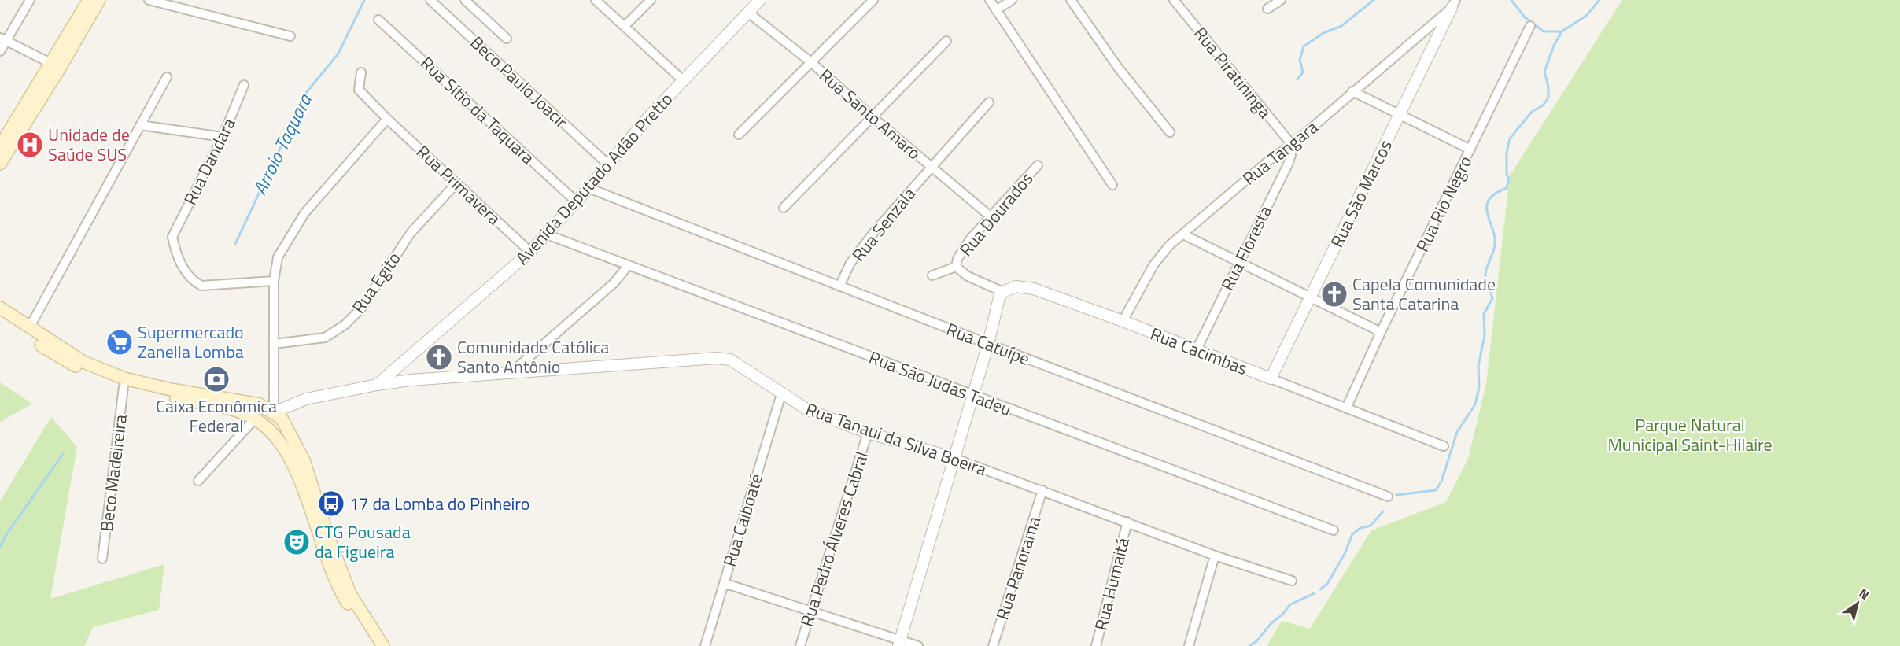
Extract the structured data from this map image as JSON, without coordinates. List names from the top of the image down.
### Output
{
  "streets": {
    "street": [
      "Rua Piratininga",
      "Beco Paulo Joacir",
      "Rua Sítio da Taquara",
      "Rua Santo Amaro",
      "Rua Tangara",
      "Rua Dandara",
      "Avenida Deputado Adão Pretto",
      "Rua Primavera",
      "Rua São Marcos",
      "Rua Rio Negro",
      "Rua Dourados",
      "Rua Senzala",
      "Rua Floresta",
      "Rua Egito",
      "Rua Catuípe",
      "Rua Cacimbas",
      "Rua São Judas Tadeu",
      "Rua Tanaui da Silva Boeira",
      "Beco Madeireira",
      "Rua Caiboaté",
      "Rua Pedro Álveres Cabral",
      "Rua Panorama",
      "Rua Humaitá"
    ]
  },
  "crossings": [
    ["Rua Piratininga", "Rua Tangara"],
    ["Rua Piratininga", "Rua Floresta"],
    ["Beco Paulo Joacir", "Avenida Deputado Adão Pretto"],
    ["Rua Sítio da Taquara", "Avenida Deputado Adão Pretto"],
    ["Rua Santo Amaro", "Avenida Deputado Adão Pretto"],
    ["Rua Santo Amaro", "Rua Dourados"],
    ["Rua Santo Amaro", "Rua Senzala"],
    ["Rua Tangara", "Rua São Marcos"],
    ["Rua Tangara", "Rua Floresta"],
    ["Rua Tangara", "Rua Cacimbas"],
    ["Avenida Deputado Adão Pretto", "Rua Primavera"],
    ["Avenida Deputado Adão Pretto", "Rua Catuípe"],
    ["Avenida Deputado Adão Pretto", "Rua São Judas Tadeu"],
    ["Avenida Deputado Adão Pretto", "Rua Tanaui da Silva Boeira"],
    ["Rua Primavera", "Rua Egito"],
    ["Rua São Marcos", "Rua Cacimbas"],
    ["Rua Rio Negro", "Rua Cacimbas"],
    ["Rua Senzala", "Rua Catuípe"],
    ["Rua Floresta", "Rua Cacimbas"],
    ["Rua Tanaui da Silva Boeira", "Rua Caiboaté"],
    ["Rua Tanaui da Silva Boeira", "Rua Pedro Álveres Cabral"],
    ["Rua Tanaui da Silva Boeira", "Rua Panorama"],
    ["Rua Tanaui da Silva Boeira", "Rua Humaitá"]
  ],
  "water": ["Arroio Taquara"],
  "parks": ["Parque Natural Municipal Saint-Hilaire"],
  "places": {
    "hospital": ["Unidade de Saúde SUS"],
    "church": ["Capela Comunidade Santa Catarina", "Comunidade Católica Santo Antônio"],
    "supermarket": ["Supermercado Zanella Lomba"],
    "bank": ["Caixa Econômica Federal"],
    "bus stop": ["17 da Lomba do Pinheiro"],
    "theatre": ["CTG Pousada da Figueira"]
  },
  "north": "top right"
}
